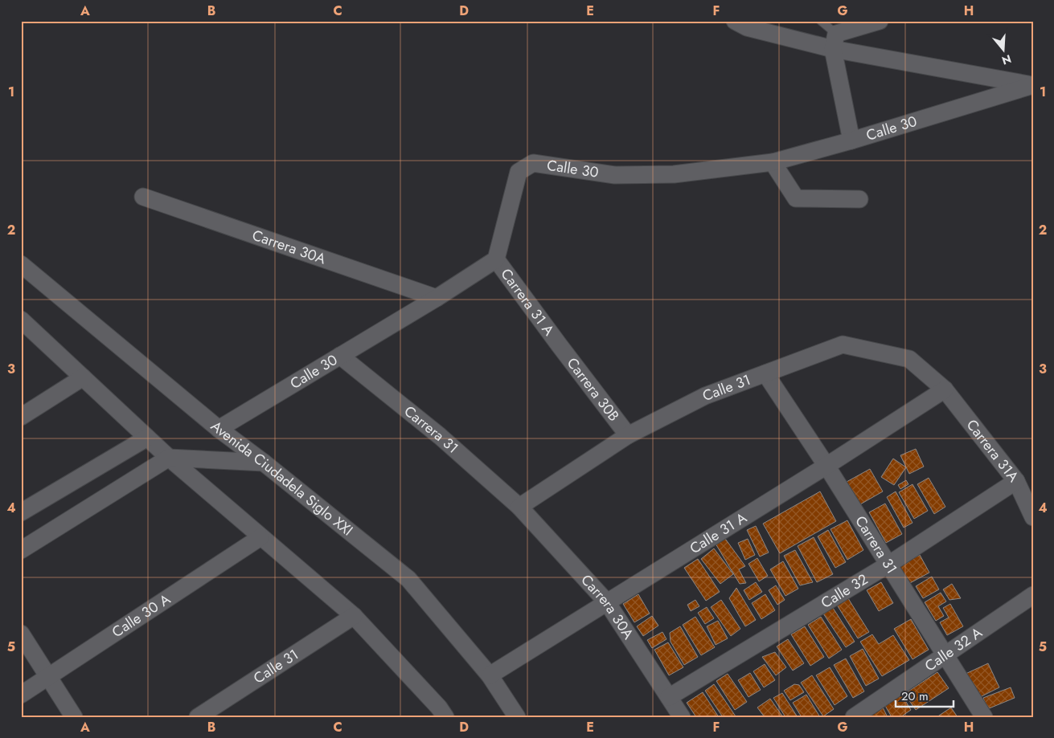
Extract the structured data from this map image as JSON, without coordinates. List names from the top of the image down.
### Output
{
  "streets": {
    "street": [
      "Calle 30",
      "Carrera 30A",
      "Carrera 31 A",
      "Calle 31",
      "Carrera 30B",
      "Carrera 31",
      "Carrera 31A",
      "Avenida Ciudadela Siglo XXI",
      "Calle 31 A",
      "Calle 32",
      "Calle 30 A",
      "Calle 32 A"
    ]
  },
  "crossings": [
    ["Calle 30", "Carrera 30A"],
    ["Calle 30", "Carrera 31 A"],
    ["Calle 30", "Carrera 31"],
    ["Calle 30", "Avenida Ciudadela Siglo XXI"],
    ["Carrera 30A", "Calle 31"],
    ["Carrera 30A", "Carrera 31"],
    ["Carrera 30A", "Calle 31 A"],
    ["Carrera 30A", "Calle 32"],
    ["Carrera 31 A", "Carrera 30B"],
    ["Calle 31", "Carrera 30B"],
    ["Calle 31", "Carrera 31"],
    ["Calle 31", "Carrera 31A"],
    ["Calle 31", "Calle 31 A"],
    ["Carrera 31", "Calle 31 A"],
    ["Carrera 31", "Calle 32"],
    ["Carrera 31", "Calle 32 A"],
    ["Carrera 31A", "Calle 31 A"],
    ["Carrera 31A", "Calle 32"],
    ["Avenida Ciudadela Siglo XXI", "Calle 31 A"]
  ],
  "scale_bar": "20 m",
  "north": "bottom",
  "grid": {
    "columns": [
      "A",
      "B",
      "C",
      "D",
      "E",
      "F",
      "G",
      "H"
    ],
    "rows": [
      "1",
      "2",
      "3",
      "4",
      "5"
    ]
  }
}
